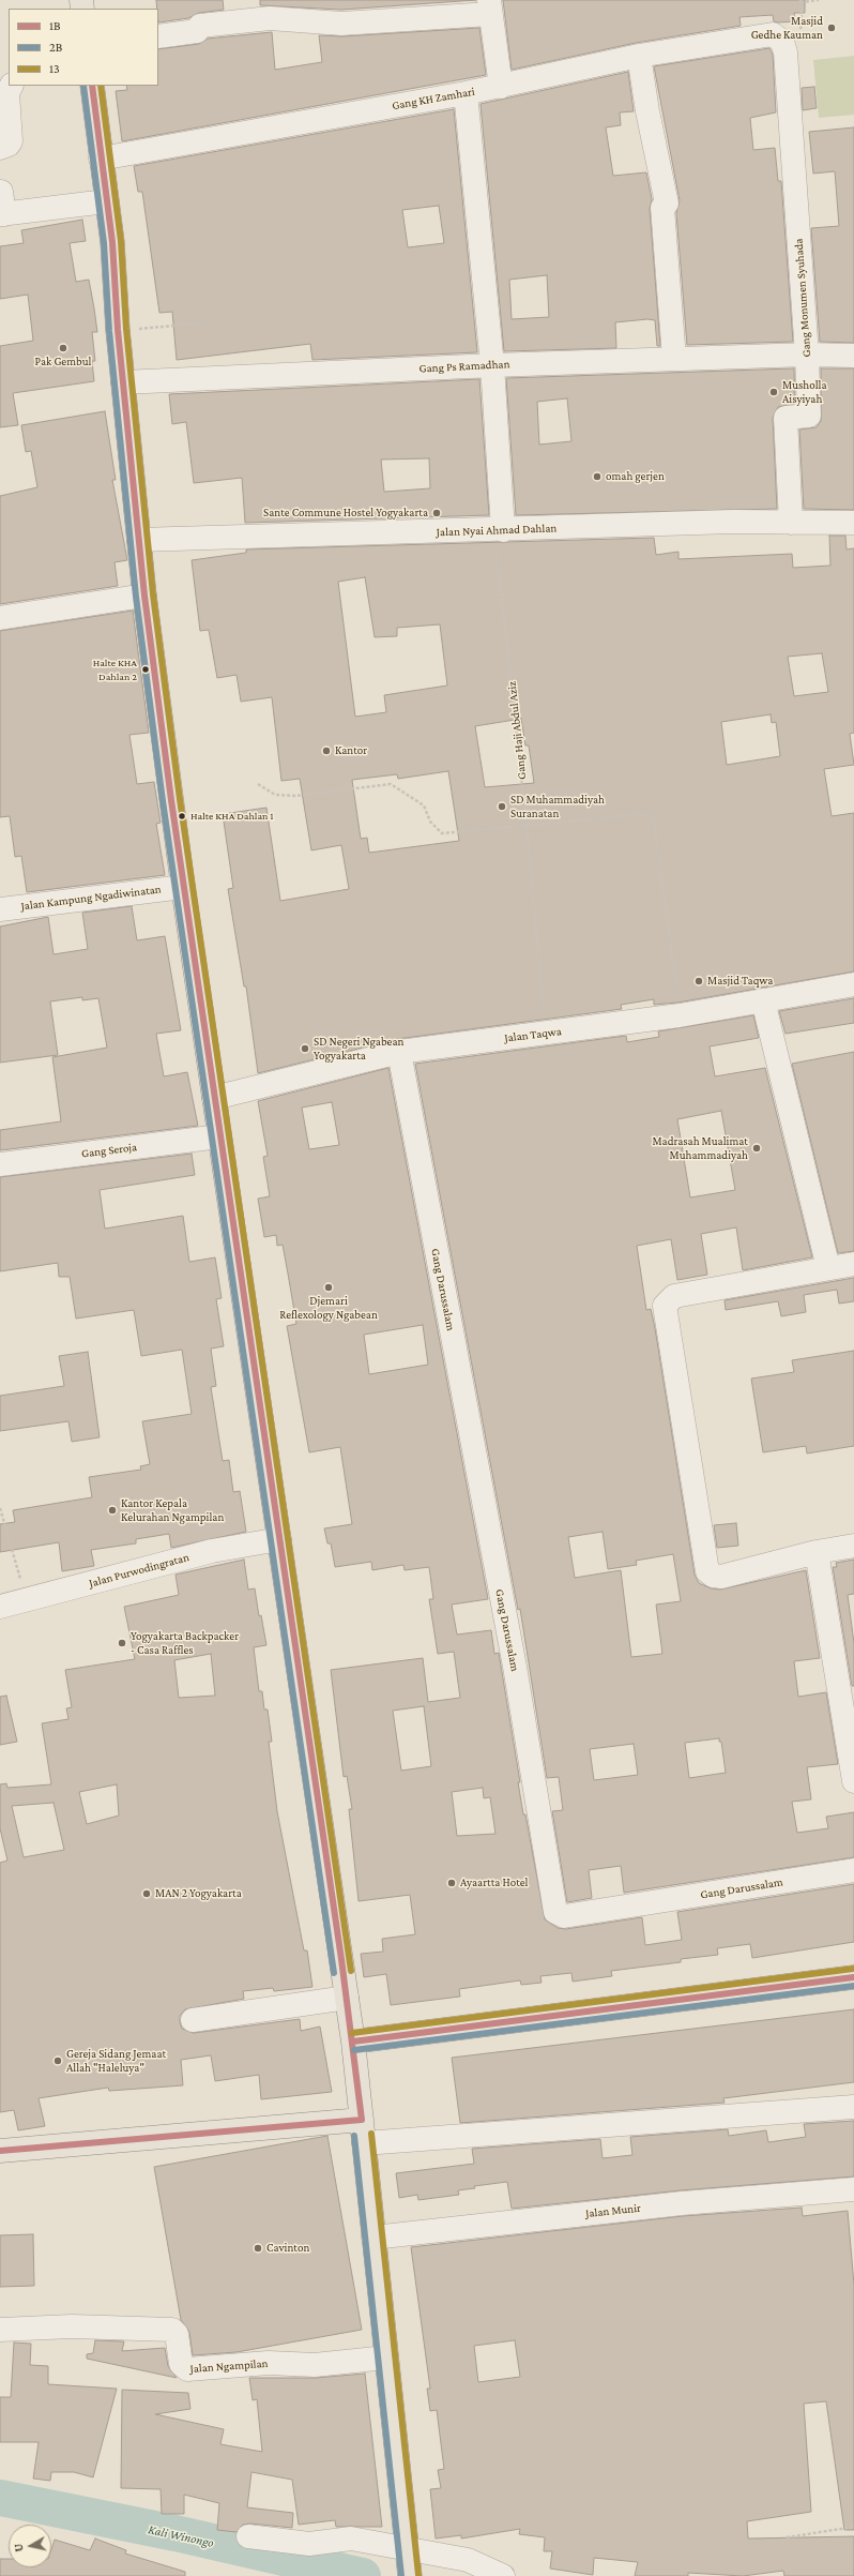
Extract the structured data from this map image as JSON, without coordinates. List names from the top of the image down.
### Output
{
  "streets": {
    "street": [
      "Gang KH Zamhari",
      "Gang Monumen Syuhada",
      "Gang Ps Ramadhan",
      "Jalan Nyai Ahmad Dahlan",
      "Jalan Kampung Ngadiwinatan",
      "Jalan Taqwa",
      "Gang Seroja",
      "Gang Darussalam",
      "Jalan Purwodingratan",
      "Jalan Munir",
      "Jalan Ngampilan"
    ],
    "path": ["Gang Haji Abdul Aziz"]
  },
  "crossings": [
    ["Gang KH Zamhari", "Gang Monumen Syuhada"],
    ["Gang Monumen Syuhada", "Gang Ps Ramadhan"],
    ["Gang Monumen Syuhada", "Jalan Nyai Ahmad Dahlan"],
    ["Jalan Nyai Ahmad Dahlan", "Gang Haji Abdul Aziz"],
    ["Gang Haji Abdul Aziz", "Jalan Taqwa"],
    ["Jalan Taqwa", "Gang Darussalam"]
  ],
  "water": ["Kali Winongo"],
  "places": [
    "Masjid Gedhe Kauman",
    "Pak Gembul",
    "Musholla Aisyiyah",
    "omah gerjen",
    "Sante Commune Hostel Yogyakarta",
    "Halte KHA Dahlan 2",
    "Kantor",
    "SD Muhammadiyah Suranatan",
    "Halte KHA Dahlan 1",
    "Masjid Taqwa",
    "SD Negeri Ngabean Yogyakarta",
    "Madrasah Mualimat Muhammadiyah",
    "Djemari Reflexology Ngabean",
    "Kantor Kepala Kelurahan Ngampilan",
    "Yogyakarta Backpacker - Casa Raffles",
    "Ayaartta Hotel",
    "MAN 2 Yogyakarta",
    "Gereja Sidang Jemaat Allah \"Haleluya\"",
    "Cavinton"
  ],
  "lines": ["transit line 1B", "transit line 2B", "transit line 13"],
  "legend": ["1B", "2B", "13"],
  "north": "left"
}
